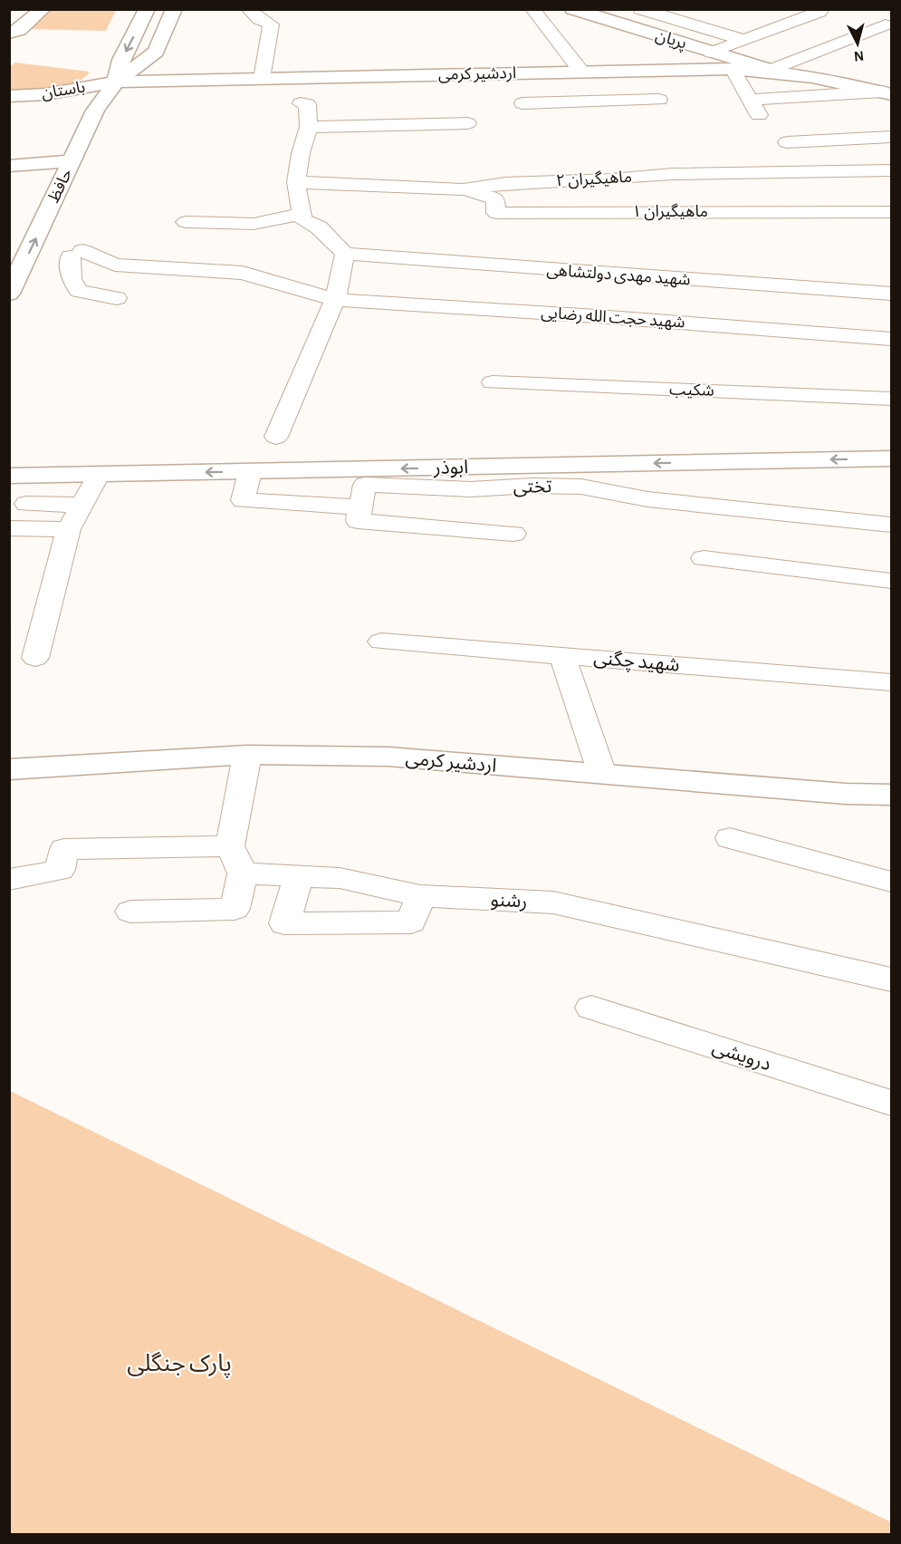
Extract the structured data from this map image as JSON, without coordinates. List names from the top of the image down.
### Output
{
  "streets": {
    "main road": [
      "پریان",
      "اردشیر کرمی",
      "باستان",
      "حافظ",
      "ابوذر"
    ],
    "street": [
      "ماهیگیران ۲",
      "ماهیگیران ۱",
      "شهید مهدی دولتشاهی",
      "شهید حجت الله رضایی",
      "شکیب",
      "تختی",
      "شهید چگنی",
      "رشنو",
      "درویشی"
    ]
  },
  "crossings": [
    ["پریان", "اردشیر کرمی"],
    ["اردشیر کرمی", "باستان"],
    ["باستان", "حافظ"],
    ["ماهیگیران ۲", "ماهیگیران ۱"],
    ["شهید مهدی دولتشاهی", "شهید حجت الله رضایی"]
  ],
  "one_way": ["حافظ", "ابوذر"],
  "parks": ["پارک جنگلی"],
  "north": "bottom"
}
